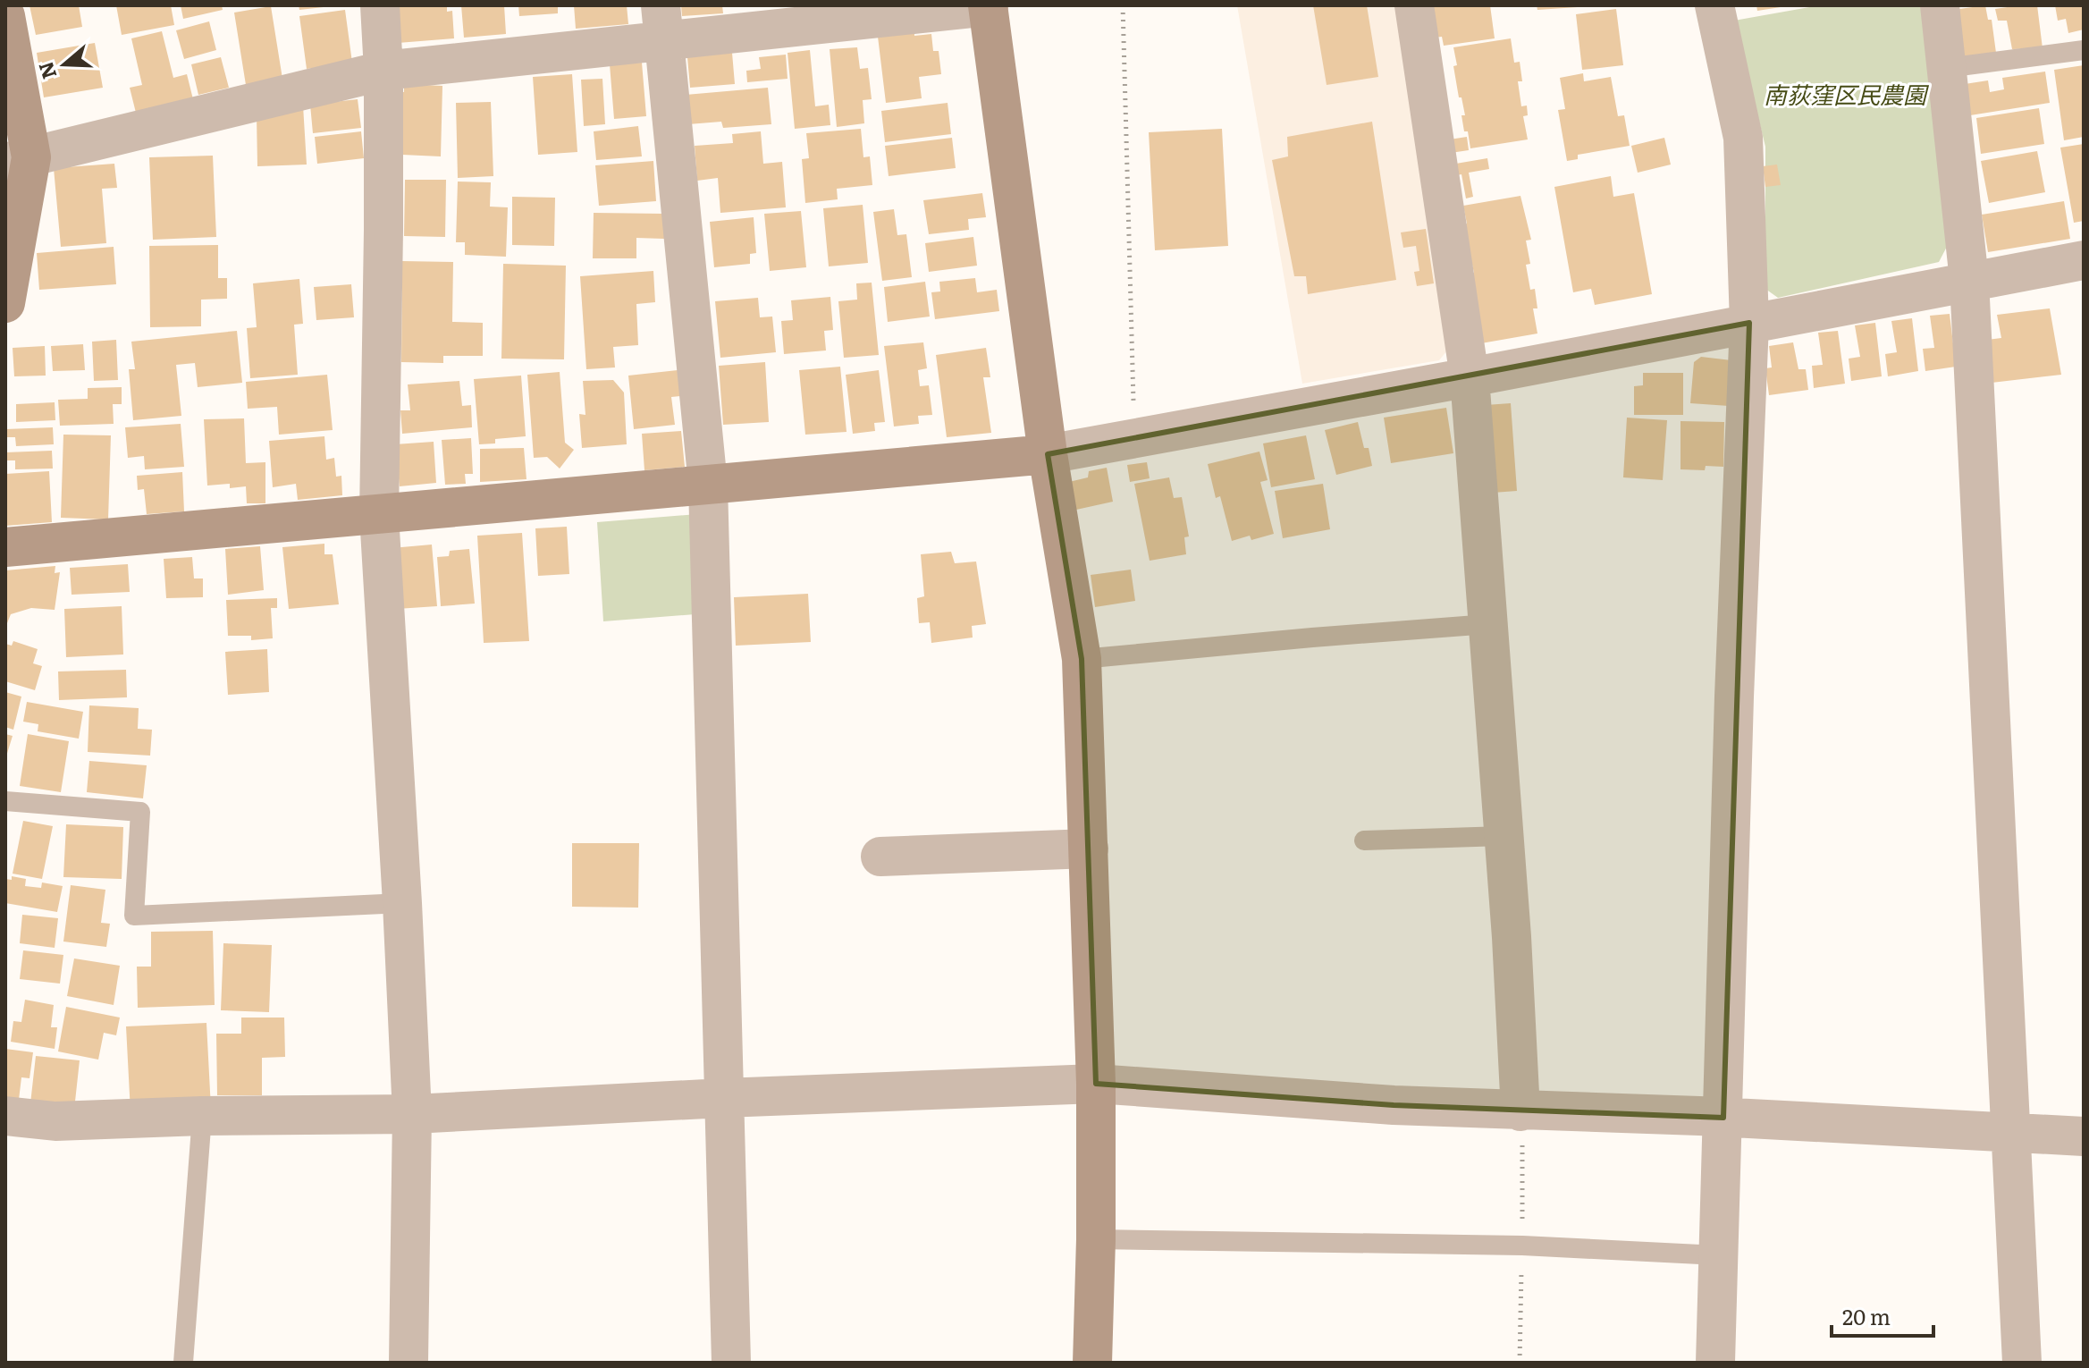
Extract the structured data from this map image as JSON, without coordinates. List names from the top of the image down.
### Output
{
  "parks": ["南荻窪区民農園"],
  "scale_bar": "20 m",
  "north": "left"
}
